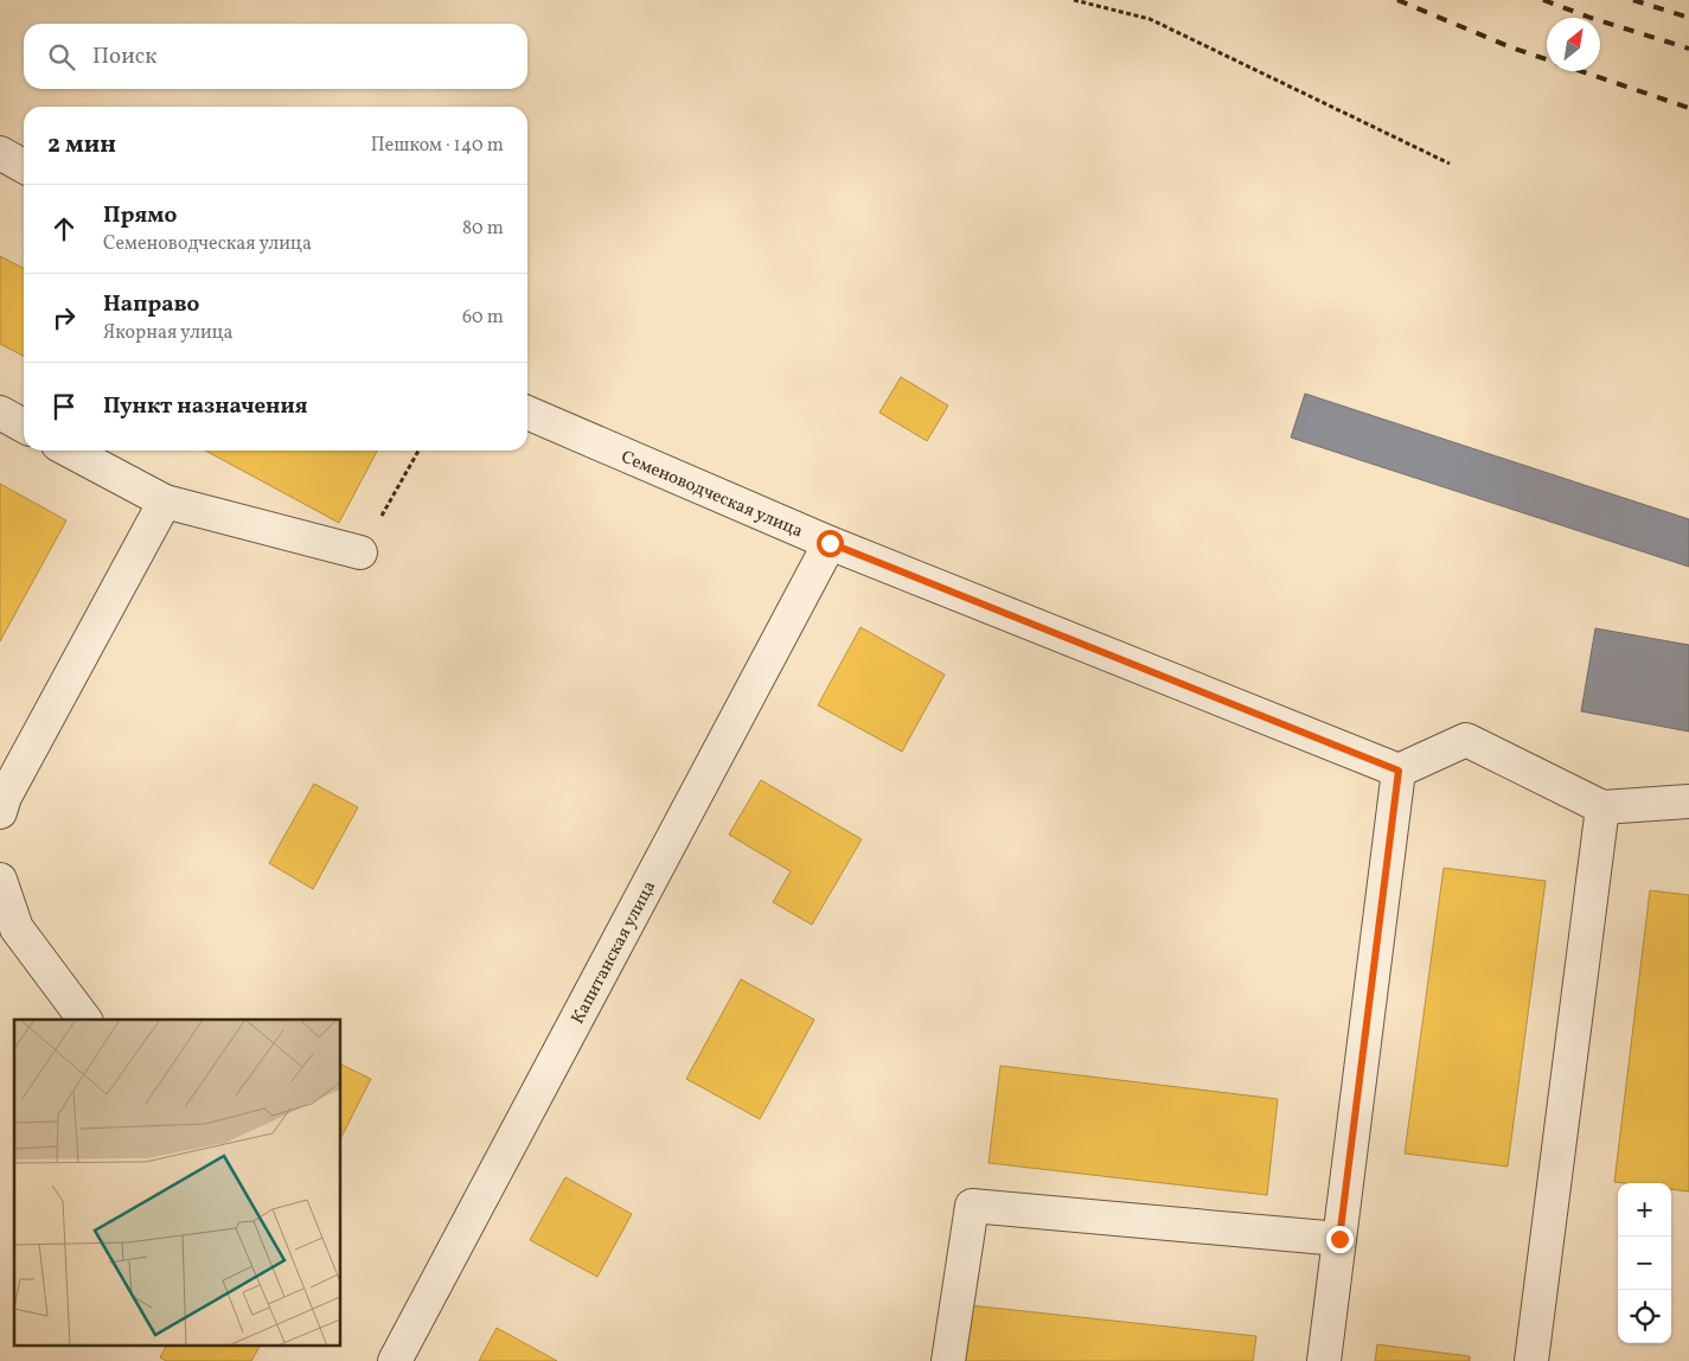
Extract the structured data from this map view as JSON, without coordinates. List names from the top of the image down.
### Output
{
  "streets": {
    "street": ["Семеноводческая улица", "Капитанская улица"]
  },
  "crossings": [
    ["Семеноводческая улица", "Капитанская улица"]
  ],
  "north": "top right",
  "page": {
    "search": "Поиск",
    "heading": ["2 мин", "Пешком · 140 m"],
    "list": [
      ["Прямо", "Семеноводческая улица", "80 m"],
      ["Направо", "Якорная улица", "60 m"],
      "Пункт назначения"
    ],
    "map_buttons": ["+", "−"]
  }
}
